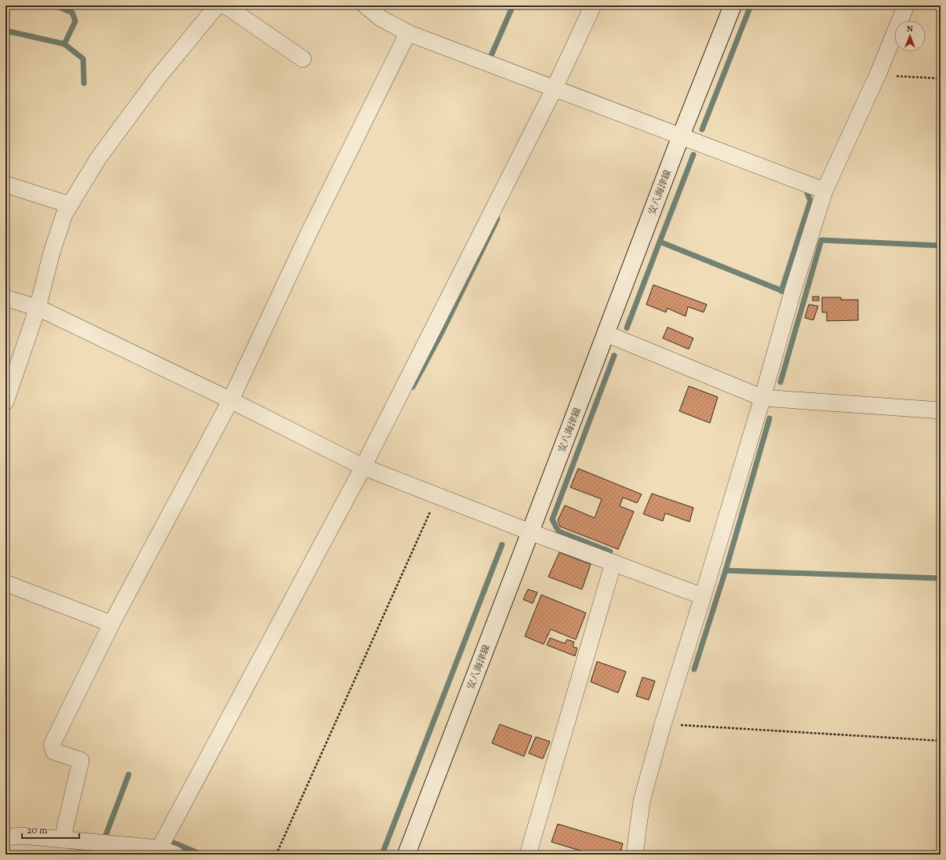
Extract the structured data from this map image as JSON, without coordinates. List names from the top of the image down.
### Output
{
  "streets": {
    "main road": ["安八海津線"]
  },
  "scale_bar": "20 m",
  "north": "top"
}
